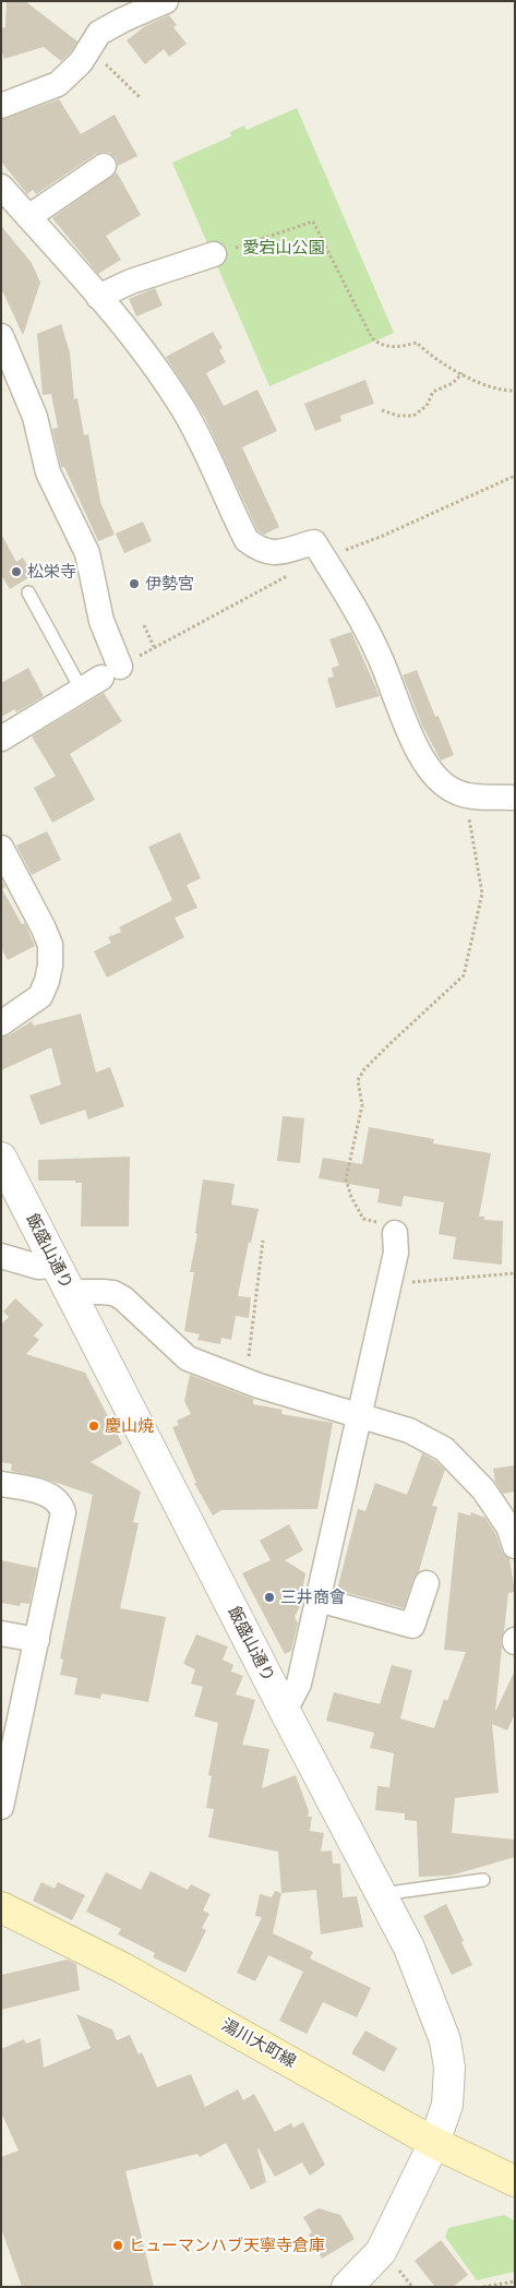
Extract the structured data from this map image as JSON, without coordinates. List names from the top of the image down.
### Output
{
  "streets": {
    "main road": ["湯川大町線"],
    "street": ["飯盛山通り"]
  },
  "crossings": [
    ["飯盛山通り", "湯川大町線"]
  ],
  "parks": ["愛宕山公園"],
  "places": [
    "松栄寺",
    "伊勢宮",
    "慶山焼",
    "三井商會",
    "ヒューマンハブ天寧寺倉庫"
  ]
}
